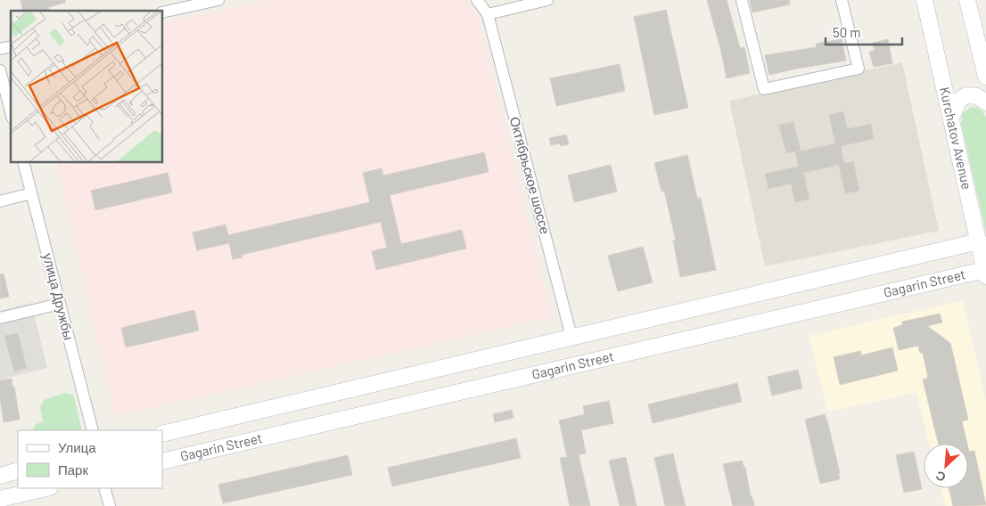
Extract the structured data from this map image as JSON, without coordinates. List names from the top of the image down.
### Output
{
  "streets": {
    "street": [
      "Kurchatov Avenue",
      "Октябрьское шоссе",
      "Gagarin Street",
      "улица Дружбы"
    ]
  },
  "crossings": [
    ["Kurchatov Avenue", "Gagarin Street"],
    ["Октябрьское шоссе", "Gagarin Street"]
  ],
  "legend": ["Улица", "Парк"],
  "scale_bar": "50 m",
  "north": "bottom left"
}
